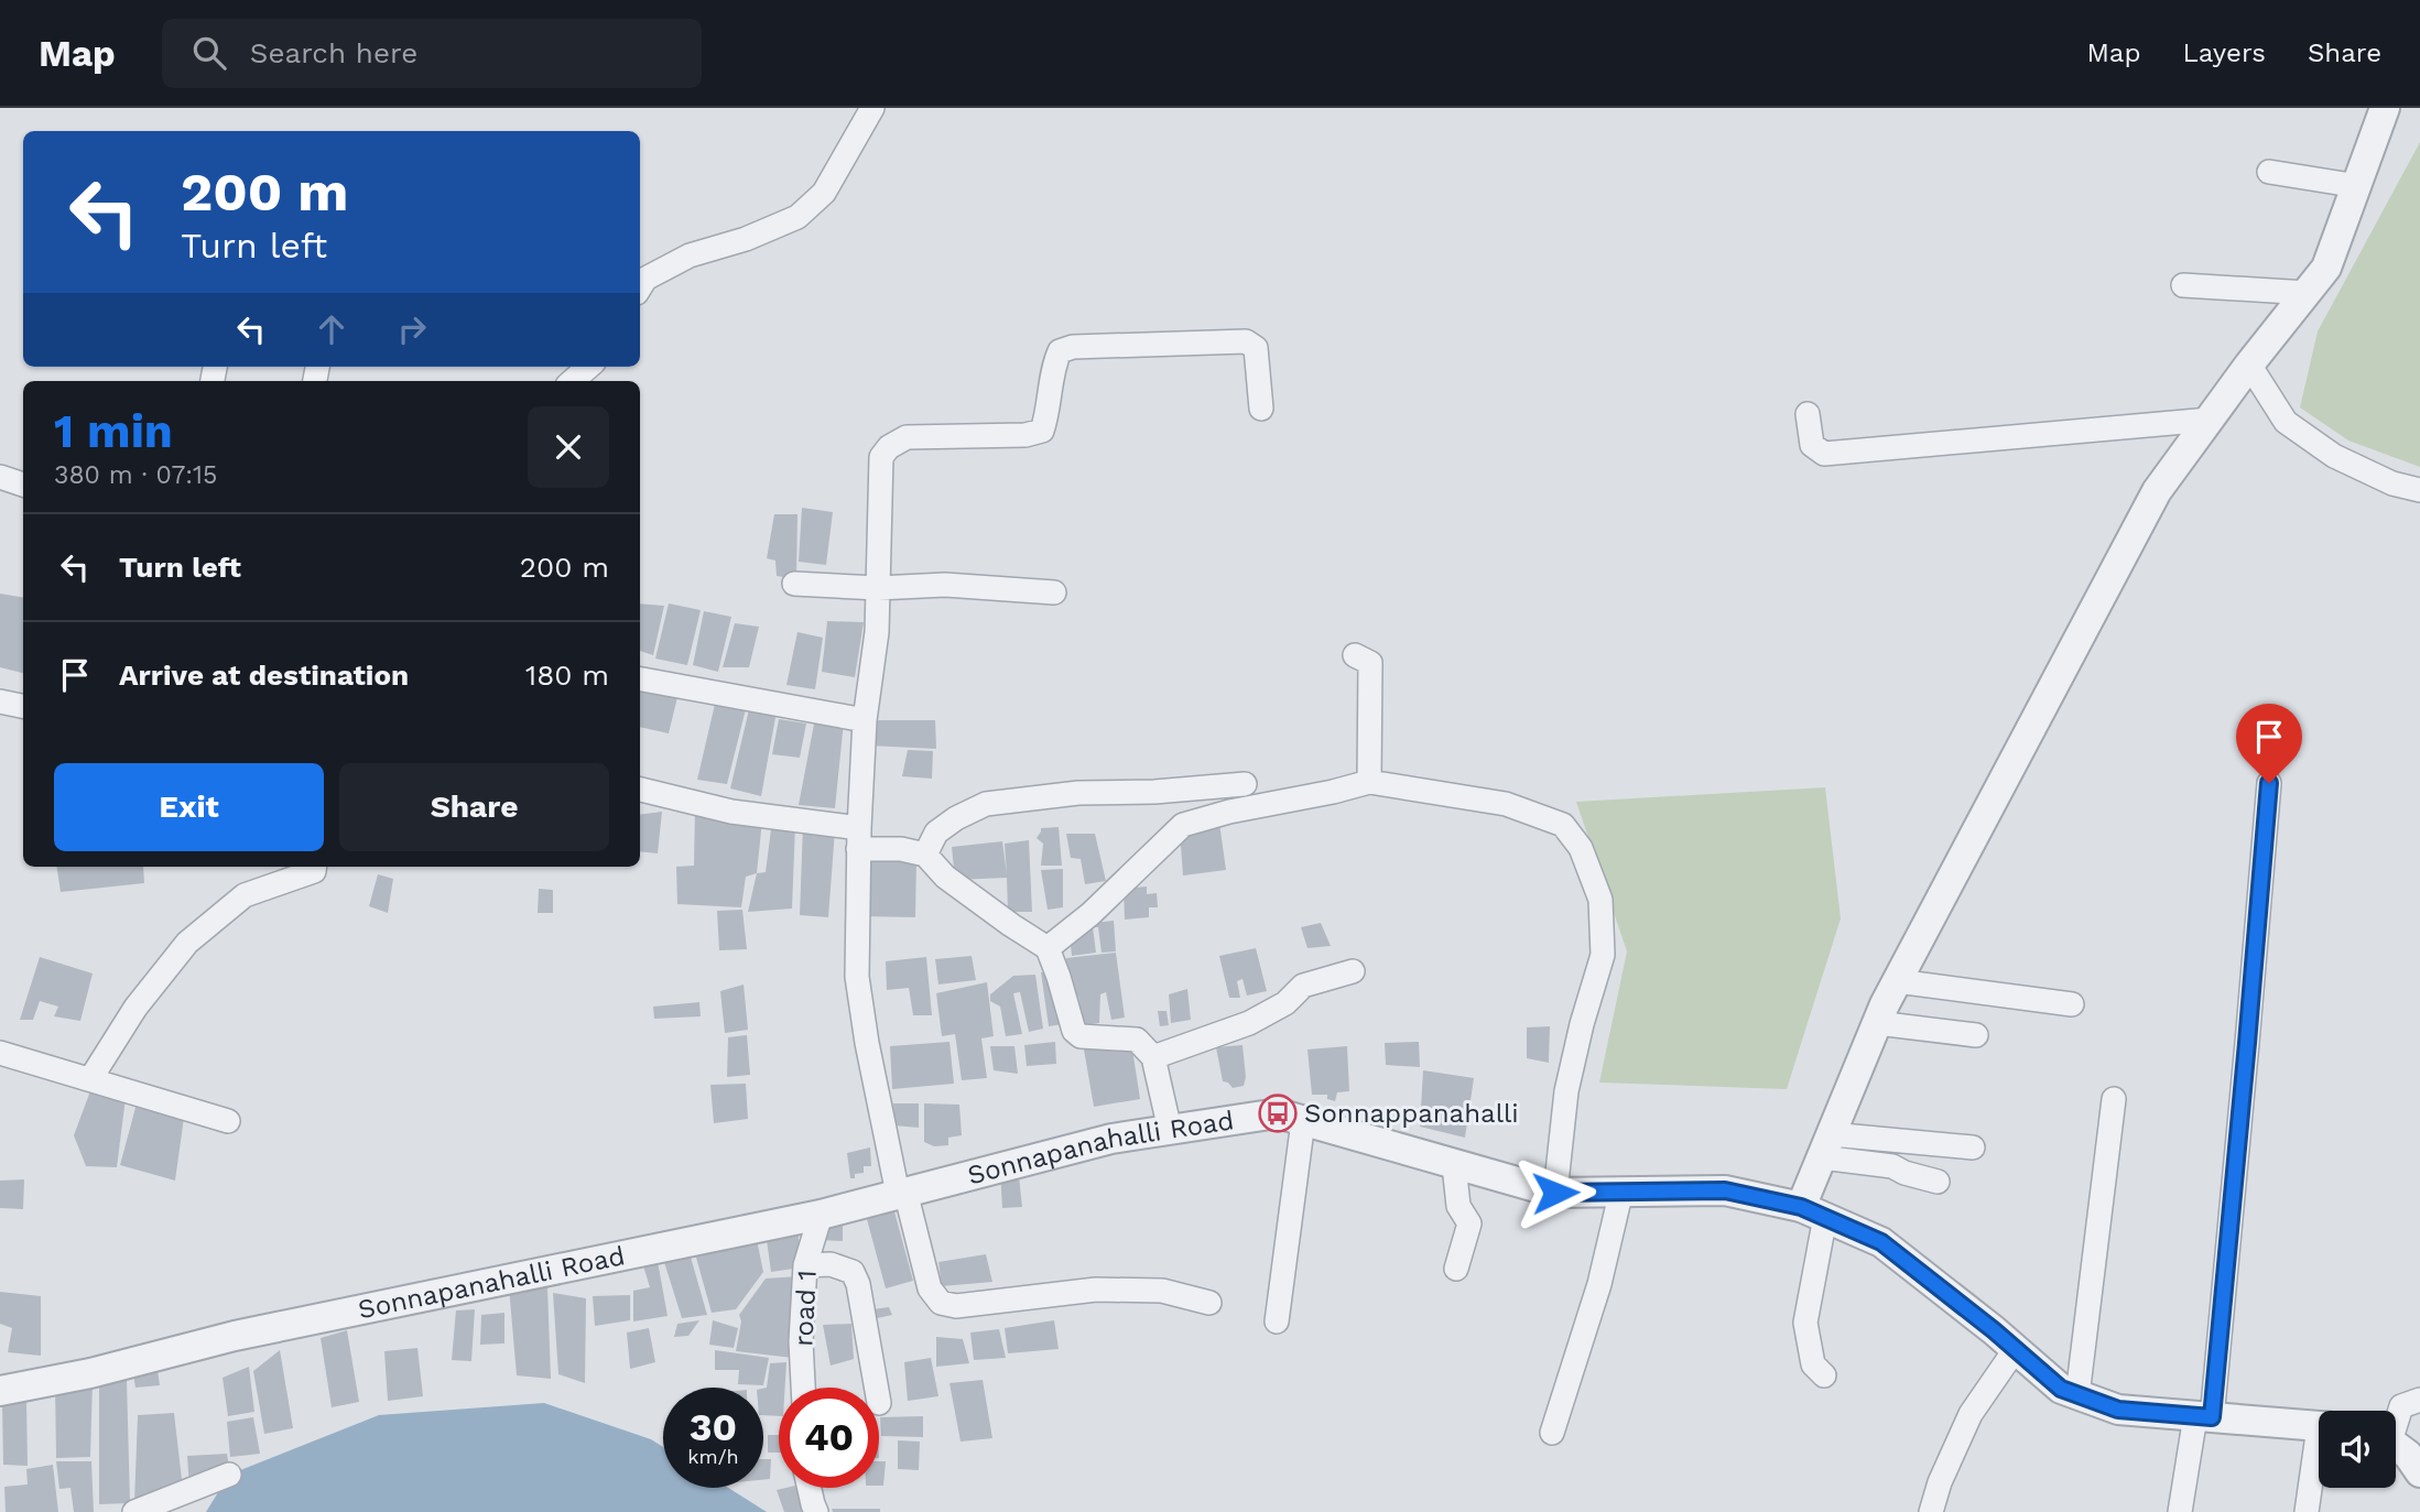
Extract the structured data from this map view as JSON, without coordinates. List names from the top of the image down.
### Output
{
  "streets": {
    "street": ["Sonnapanahalli Road", "road 1"]
  },
  "crossings": [
    ["Sonnapanahalli Road", "road 1"]
  ],
  "places": {
    "bus stop": ["Sonnappanahalli"]
  },
  "page": {
    "header": "Map",
    "search": "Search here",
    "nav": ["Map", "Layers", "Share"],
    "turn": ["200 m", "Turn left"],
    "heading": ["1 min", "380 m · 07:15"],
    "list": [
      {
        "name": "Turn left",
        "value": "200 m"
      },
      {
        "name": "Arrive at destination",
        "value": "180 m"
      }
    ],
    "buttons": ["Exit", "Share"],
    "speed": "30 km/h",
    "limit": "40"
  }
}
